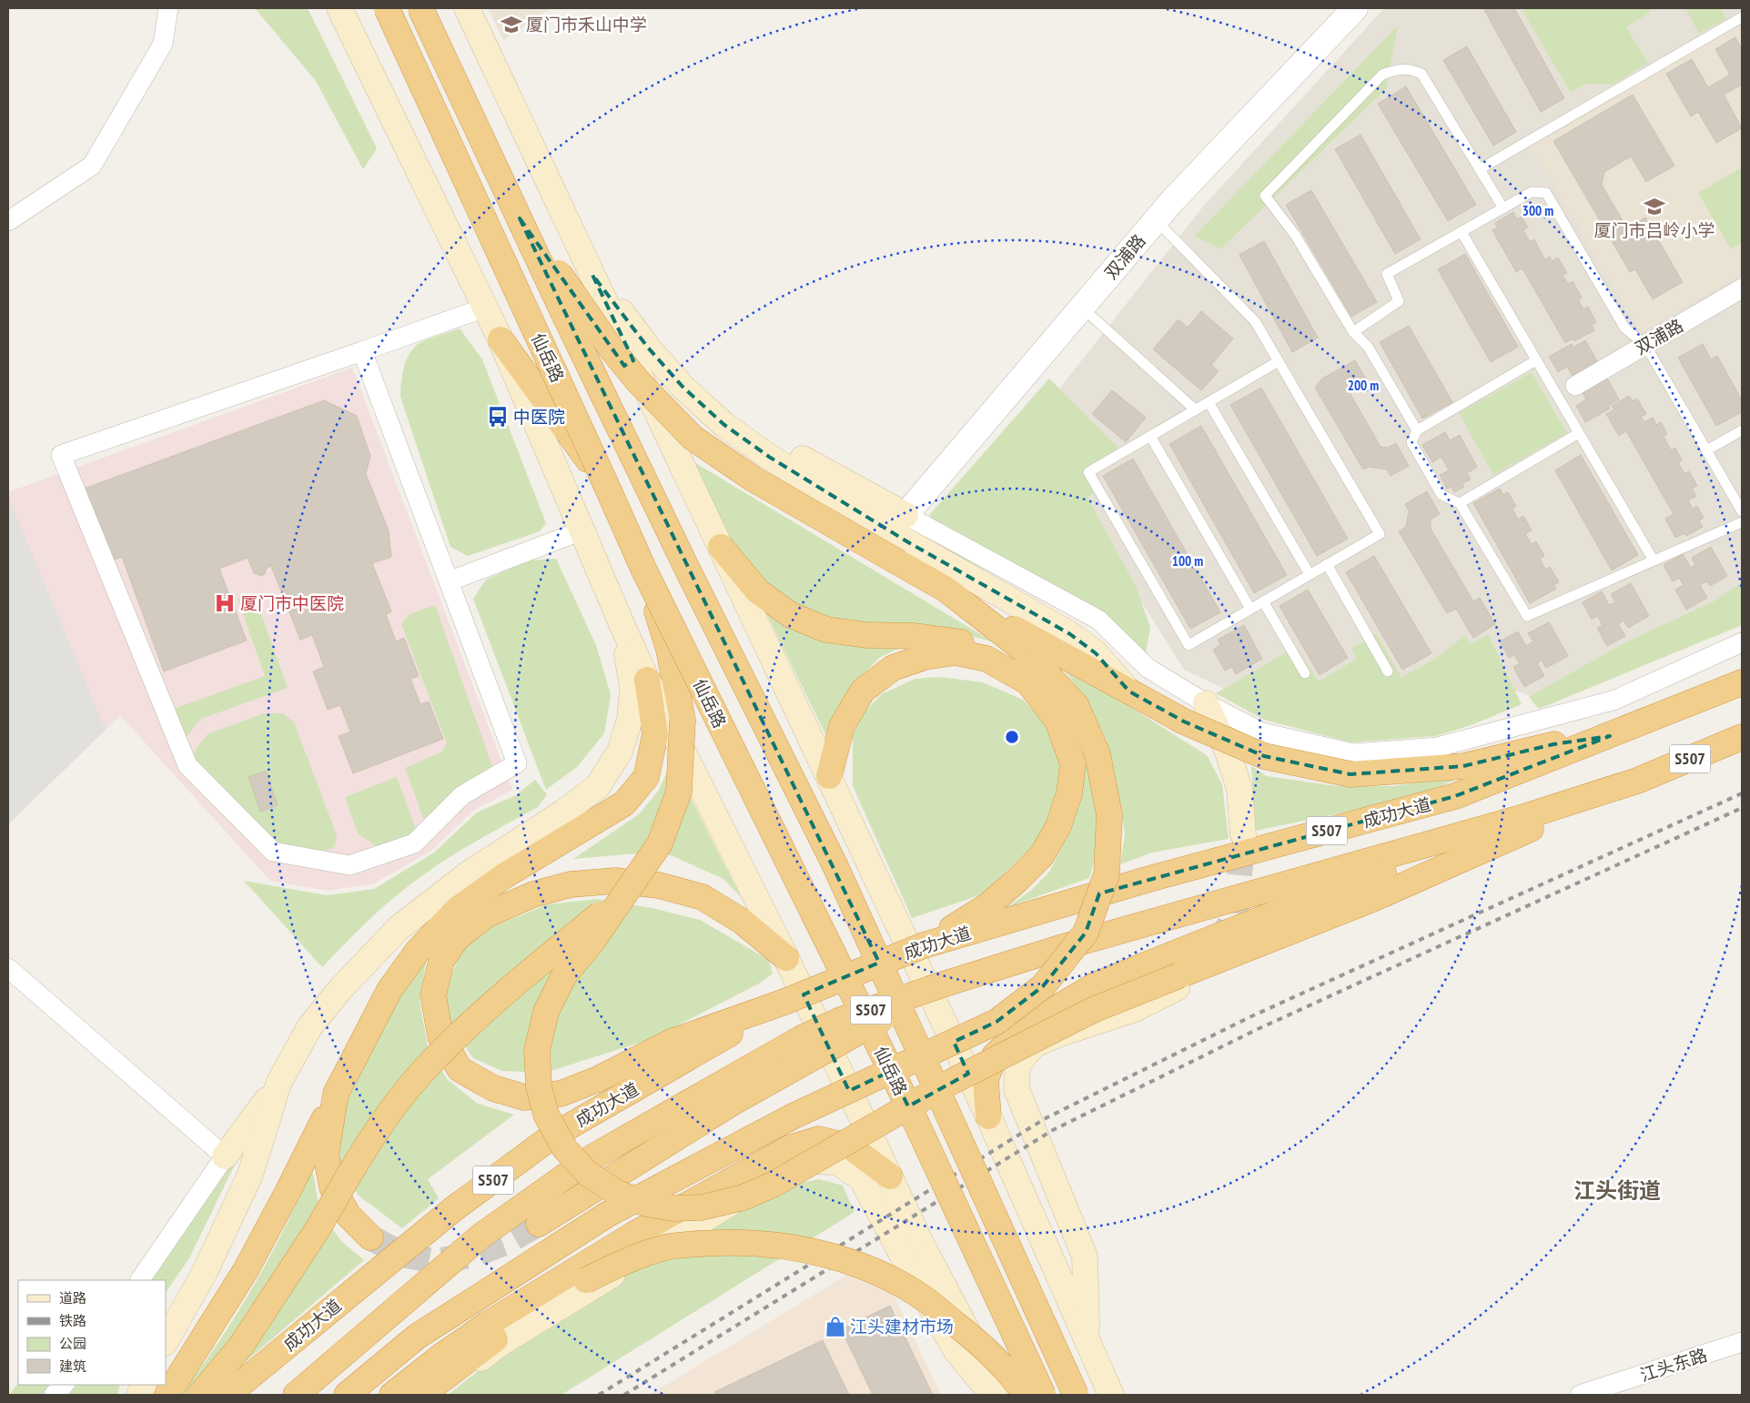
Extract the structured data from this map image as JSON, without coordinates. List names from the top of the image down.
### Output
{
  "streets": {
    "highway": ["仙岳路", "S507", "成功大道"],
    "street": ["双浦路", "江头东路"]
  },
  "districts": ["江头街道"],
  "places": {
    "school or university": ["厦门市禾山中学", "厦门市吕岭小学"],
    "bus stop": ["中医院"],
    "hospital": ["厦门市中医院"],
    "shop": ["江头建材市场"]
  },
  "legend": [
    "道路",
    "铁路",
    "公园",
    "建筑"
  ],
  "rings": ["300 m", "200 m", "100 m"]
}
